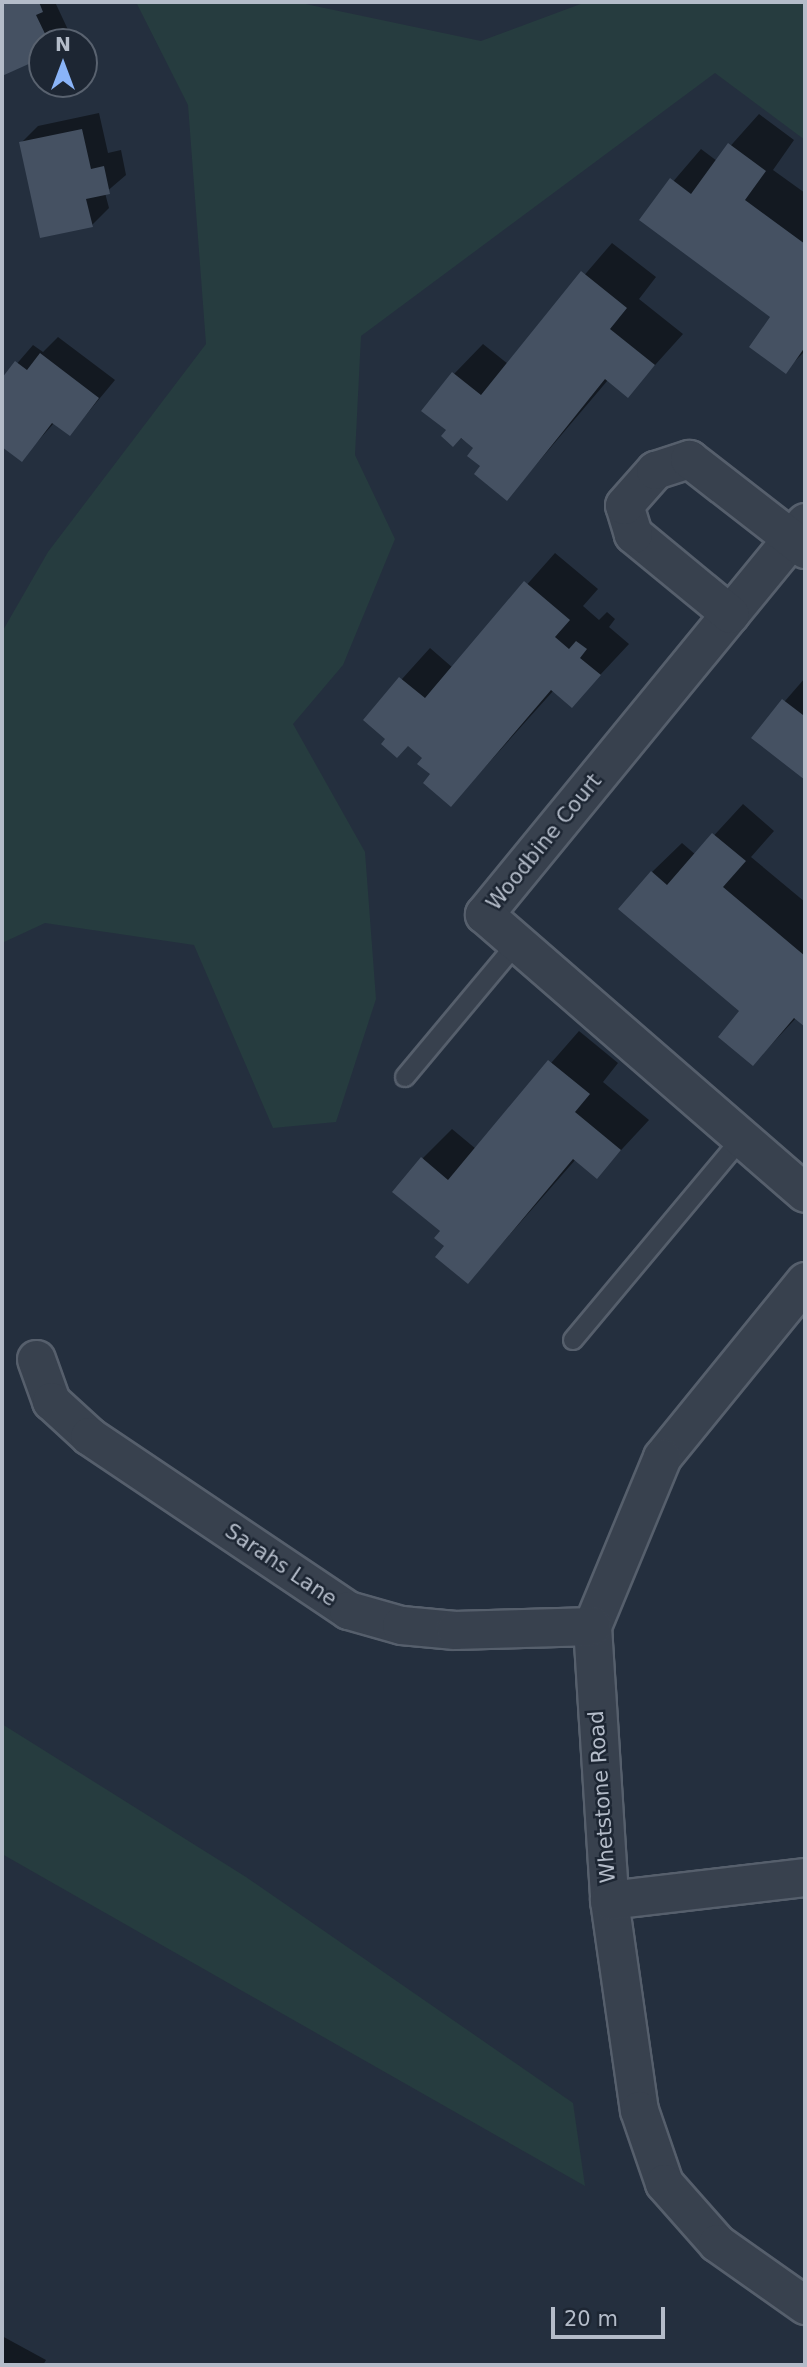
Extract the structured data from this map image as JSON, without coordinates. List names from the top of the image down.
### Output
{
  "streets": {
    "street": ["Woodbine Court", "Sarahs Lane", "Whetstone Road"]
  },
  "crossings": [
    ["Sarahs Lane", "Whetstone Road"]
  ],
  "scale_bar": "20 m",
  "north": "top"
}
